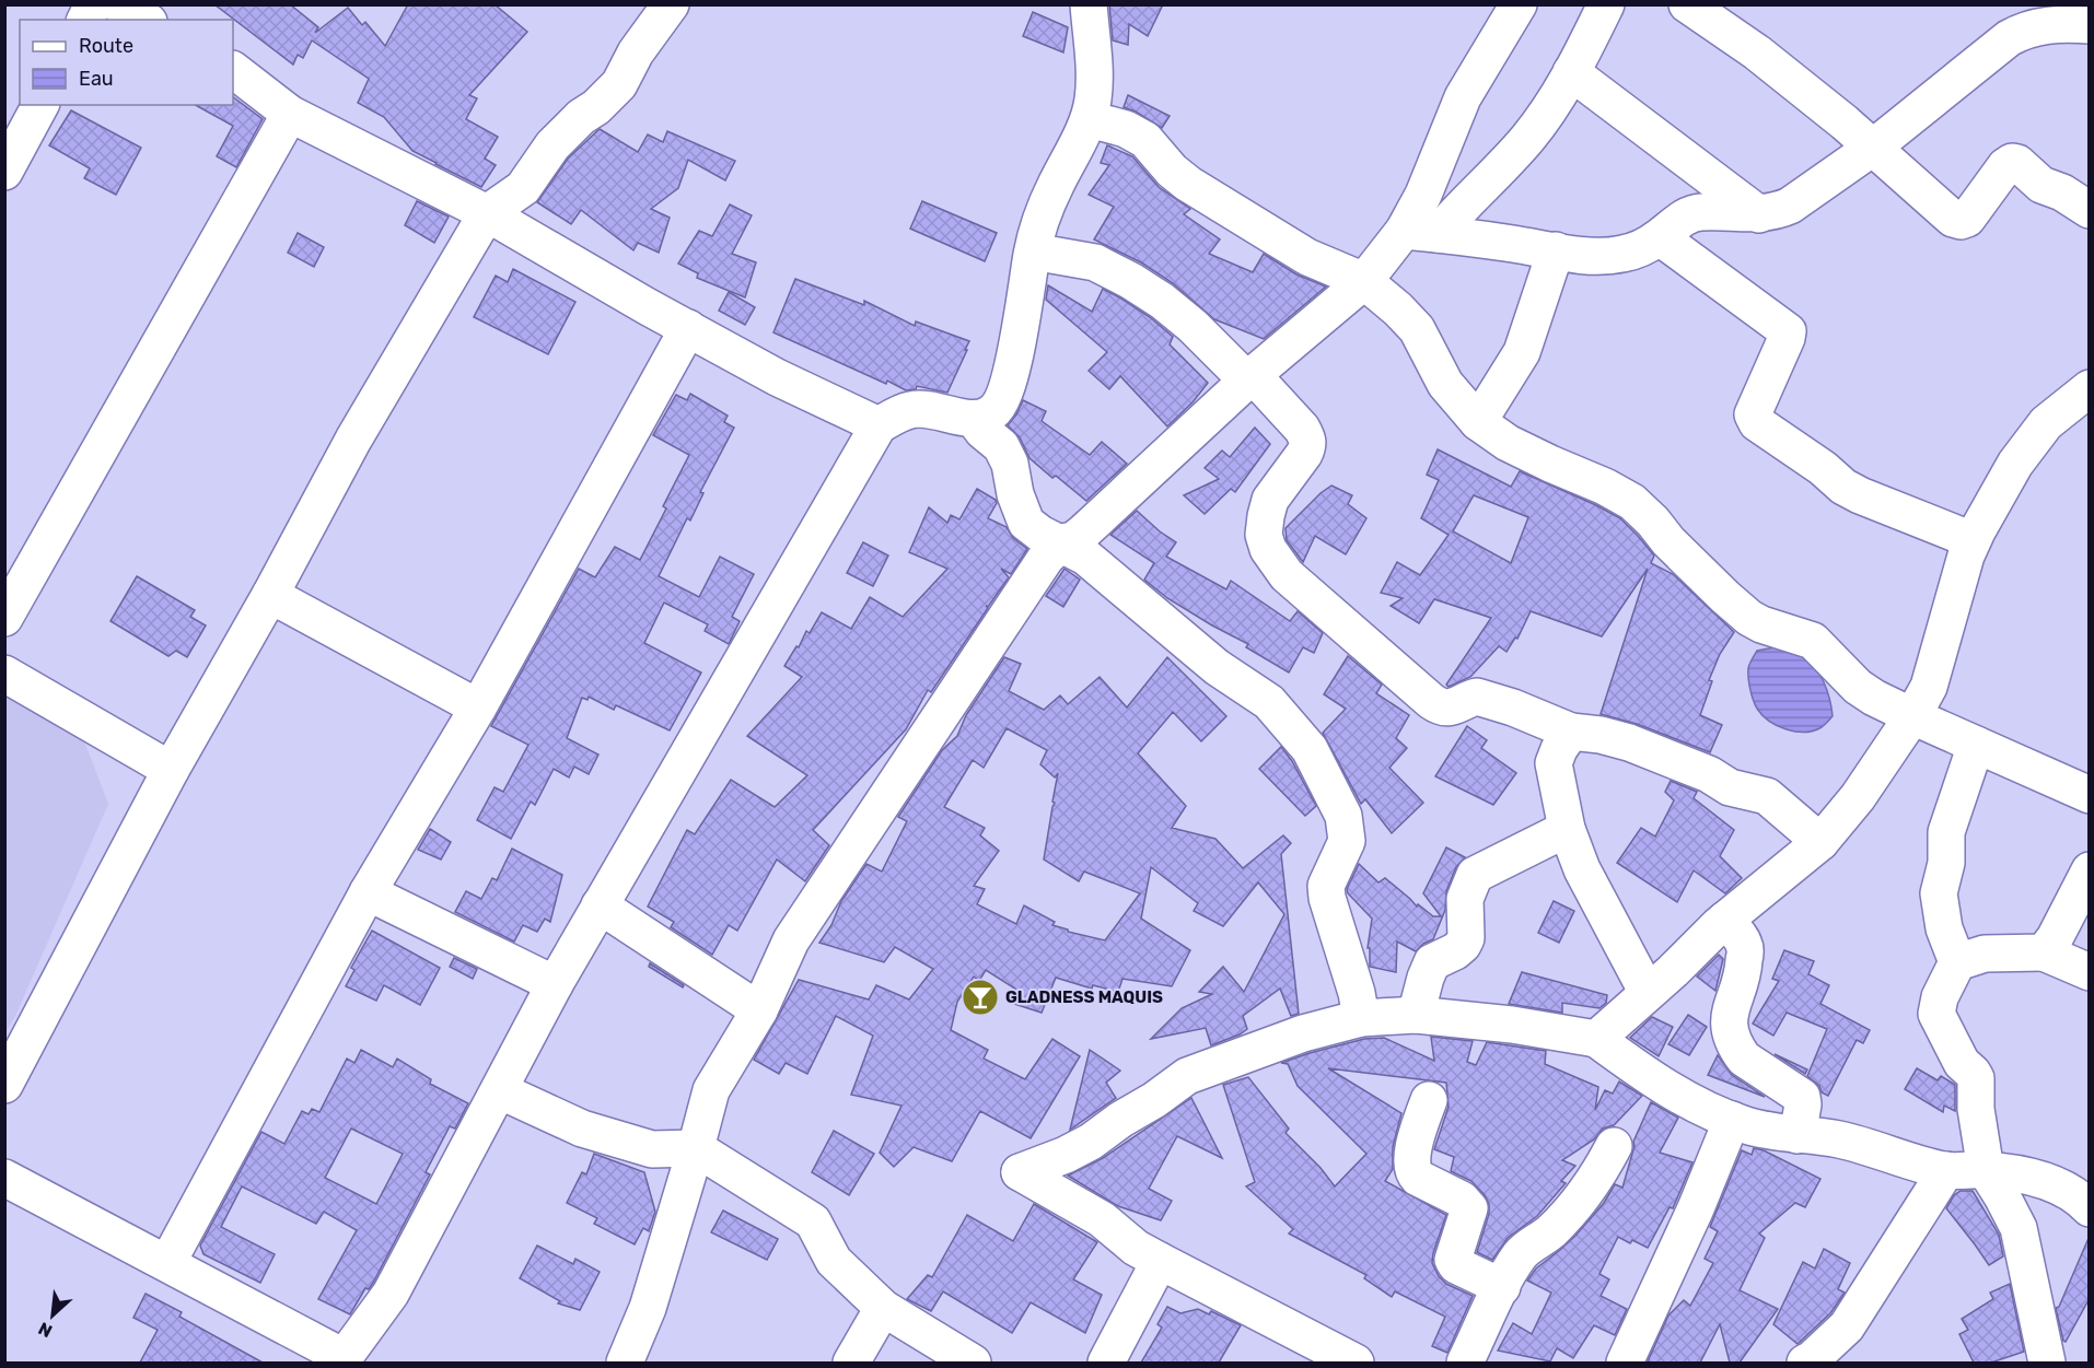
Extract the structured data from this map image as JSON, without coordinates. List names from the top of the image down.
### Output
{
  "places": {
    "bar": ["GLADNESS MAQUIS"]
  },
  "legend": ["Route", "Eau"],
  "north": "bottom left"
}
